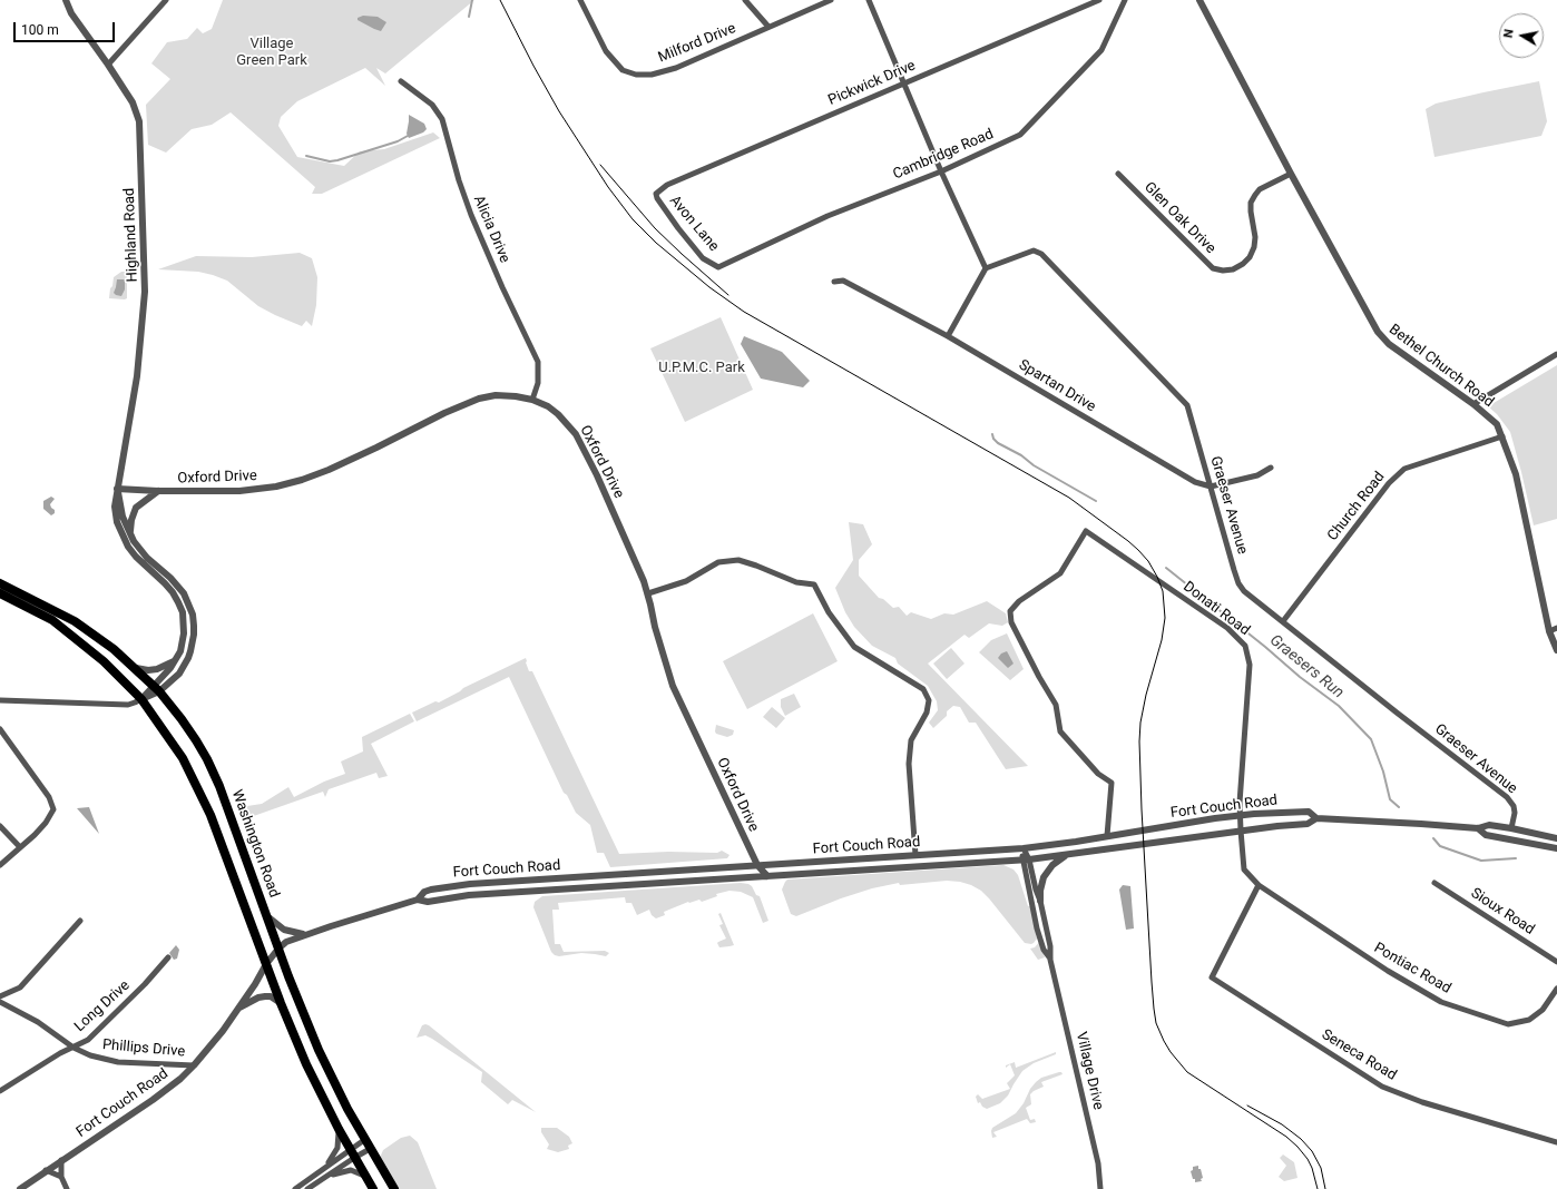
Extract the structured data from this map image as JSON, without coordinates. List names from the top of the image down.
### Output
{
  "streets": {
    "main road": ["Washington Road"],
    "street": [
      "Milford Drive",
      "Pickwick Drive",
      "Cambridge Road",
      "Glen Oak Drive",
      "Avon Lane",
      "Alicia Drive",
      "Highland Road",
      "Bethel Church Road",
      "Spartan Drive",
      "Oxford Drive",
      "Graeser Avenue",
      "Church Road",
      "Donati Road",
      "Fort Couch Road",
      "Sioux Road",
      "Pontiac Road",
      "Long Drive",
      "Phillips Drive",
      "Seneca Road",
      "Village Drive"
    ]
  },
  "crossings": [
    ["Pickwick Drive", "Avon Lane"],
    ["Cambridge Road", "Avon Lane"],
    ["Glen Oak Drive", "Bethel Church Road"],
    ["Alicia Drive", "Oxford Drive"],
    ["Highland Road", "Oxford Drive"],
    ["Highland Road", "Washington Road"],
    ["Bethel Church Road", "Church Road"],
    ["Spartan Drive", "Graeser Avenue"],
    ["Oxford Drive", "Fort Couch Road"],
    ["Graeser Avenue", "Church Road"],
    ["Graeser Avenue", "Fort Couch Road"],
    ["Donati Road", "Fort Couch Road"],
    ["Donati Road", "Pontiac Road"],
    ["Fort Couch Road", "Washington Road"],
    ["Fort Couch Road", "Pontiac Road"],
    ["Fort Couch Road", "Phillips Drive"],
    ["Fort Couch Road", "Village Drive"],
    ["Pontiac Road", "Seneca Road"],
    ["Long Drive", "Phillips Drive"]
  ],
  "water": ["Graesers Run"],
  "parks": ["Village Green Park", "U.P.M.C. Park"],
  "scale_bar": "100 m",
  "north": "left"
}
